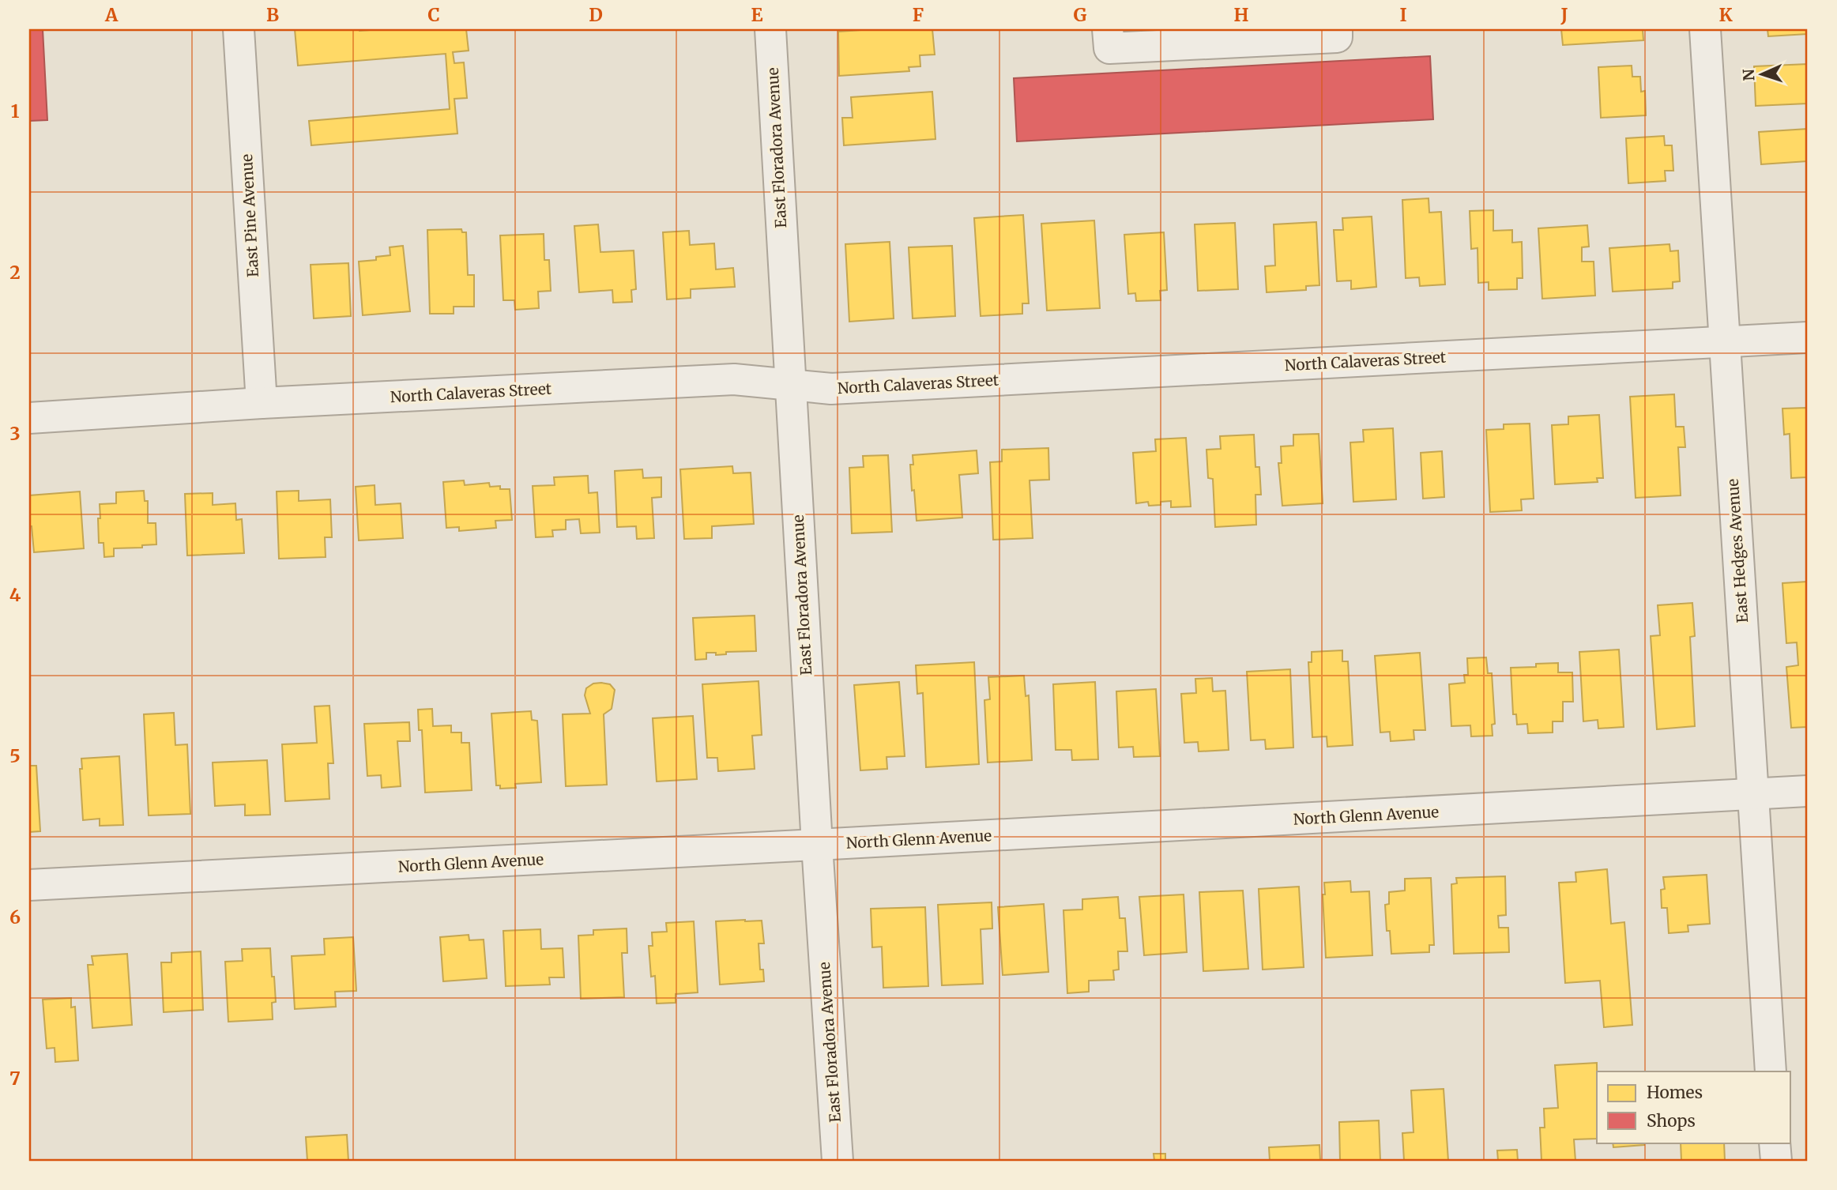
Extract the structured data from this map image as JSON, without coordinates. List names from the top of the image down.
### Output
{
  "streets": {
    "street": [
      "East Floradora Avenue",
      "East Pine Avenue",
      "North Calaveras Street",
      "East Hedges Avenue",
      "North Glenn Avenue"
    ]
  },
  "crossings": [
    ["East Floradora Avenue", "North Calaveras Street"],
    ["East Floradora Avenue", "North Glenn Avenue"],
    ["East Pine Avenue", "North Calaveras Street"],
    ["North Calaveras Street", "East Hedges Avenue"],
    ["East Hedges Avenue", "North Glenn Avenue"]
  ],
  "legend": ["Homes", "Shops"],
  "north": "left",
  "grid": {
    "columns": [
      "A",
      "B",
      "C",
      "D",
      "E",
      "F",
      "G",
      "H",
      "I",
      "J",
      "K"
    ],
    "rows": [
      "1",
      "2",
      "3",
      "4",
      "5",
      "6",
      "7"
    ]
  }
}
